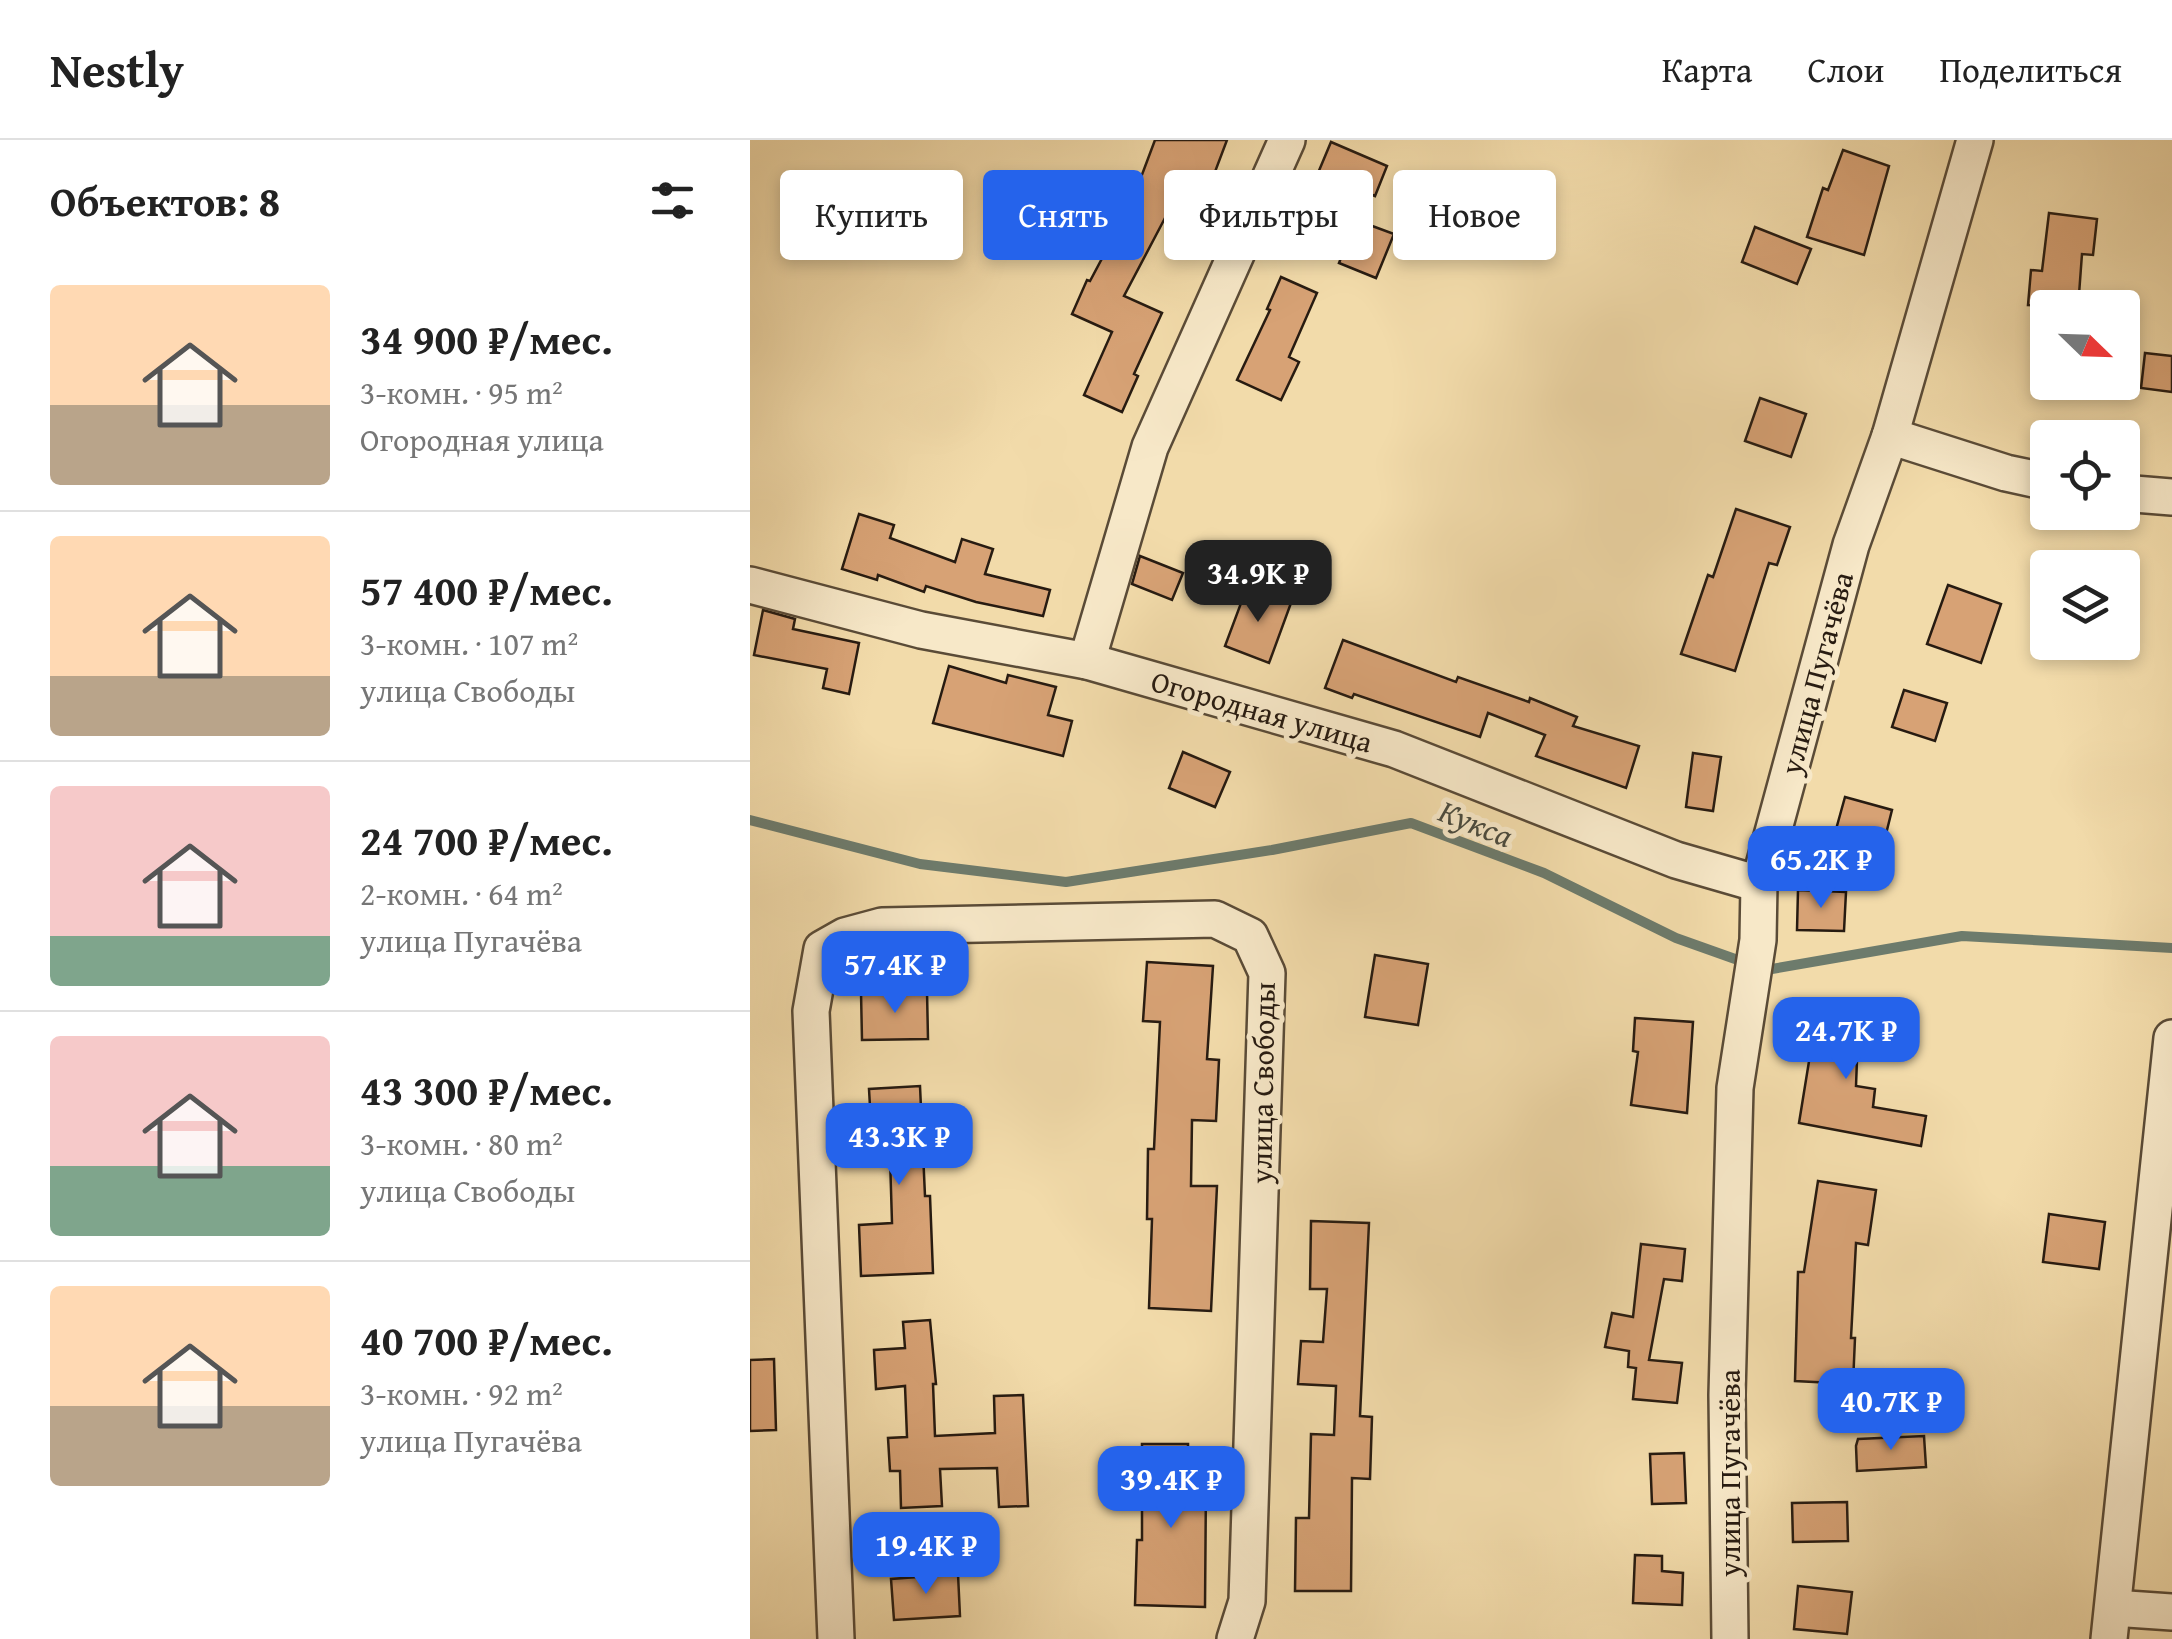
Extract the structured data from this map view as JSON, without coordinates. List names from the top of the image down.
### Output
{
  "streets": {
    "street": ["улица Пугачёва", "Огородная улица", "улица Свободы"]
  },
  "crossings": [
    ["улица Пугачёва", "Огородная улица"]
  ],
  "water": ["Кукса"],
  "north": "bottom right",
  "page": {
    "header": "Nestly",
    "nav": ["Карта", "Слои", "Поделиться"],
    "heading": "Объектов: 8",
    "chip": [
      "Купить",
      "Снять",
      "Фильтры",
      "Новое"
    ],
    "list": [
      {
        "name": "34 900 ₽/мес.",
        "note": "3-комн. · 95 m² · Огородная улица"
      },
      {
        "name": "57 400 ₽/мес.",
        "note": "3-комн. · 107 m² · улица Свободы"
      },
      {
        "name": "24 700 ₽/мес.",
        "note": "2-комн. · 64 m² · улица Пугачёва"
      },
      {
        "name": "43 300 ₽/мес.",
        "note": "3-комн. · 80 m² · улица Свободы"
      },
      {
        "name": "40 700 ₽/мес.",
        "note": "3-комн. · 92 m² · улица Пугачёва"
      }
    ],
    "price": [
      "34.9K ₽",
      "65.2K ₽",
      "57.4K ₽",
      "24.7K ₽",
      "43.3K ₽",
      "40.7K ₽",
      "39.4K ₽",
      "19.4K ₽"
    ]
  }
}
